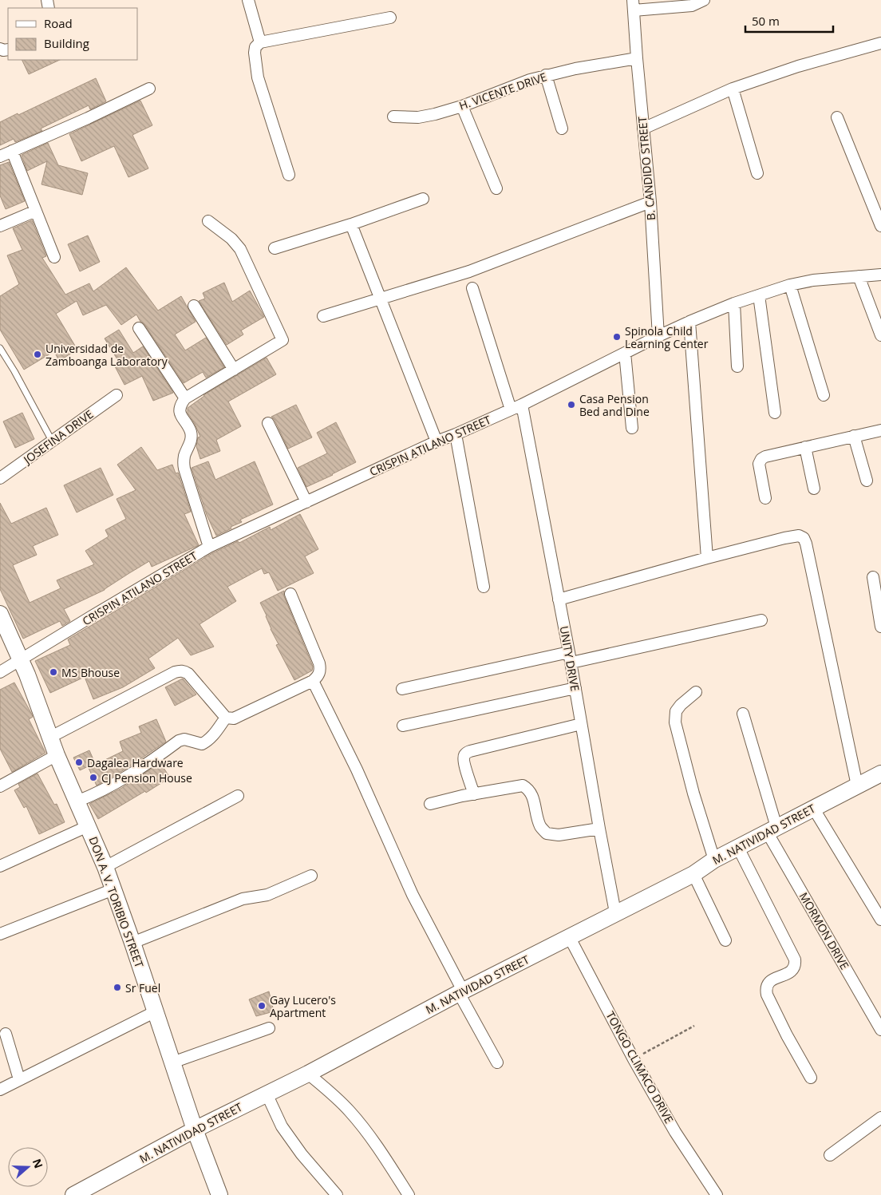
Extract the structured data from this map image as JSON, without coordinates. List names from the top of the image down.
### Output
{
  "streets": {
    "street": [
      "H. VICENTE DRIVE",
      "B. CANDIDO STREET",
      "JOSEFINA DRIVE",
      "CRISPIN ATILANO STREET",
      "UNITY DRIVE",
      "M. NATIVIDAD STREET",
      "DON A. V. TORIBIO STREET",
      "MORMON DRIVE",
      "TONGO CLIMACO DRIVE"
    ]
  },
  "crossings": [
    ["H. VICENTE DRIVE", "B. CANDIDO STREET"],
    ["B. CANDIDO STREET", "CRISPIN ATILANO STREET"],
    ["CRISPIN ATILANO STREET", "UNITY DRIVE"],
    ["CRISPIN ATILANO STREET", "DON A. V. TORIBIO STREET"],
    ["UNITY DRIVE", "M. NATIVIDAD STREET"],
    ["M. NATIVIDAD STREET", "DON A. V. TORIBIO STREET"],
    ["M. NATIVIDAD STREET", "MORMON DRIVE"],
    ["M. NATIVIDAD STREET", "TONGO CLIMACO DRIVE"]
  ],
  "places": [
    "Spinola Child Learning Center",
    "Universidad de Zamboanga Laboratory",
    "Casa Pension Bed and Dine",
    "MS Bhouse",
    "Dagalea Hardware",
    "CJ Pension House",
    "Sr Fuel",
    "Gay Lucero's Apartment"
  ],
  "legend": ["Road", "Building"],
  "scale_bar": "50 m",
  "north": "right"
}
